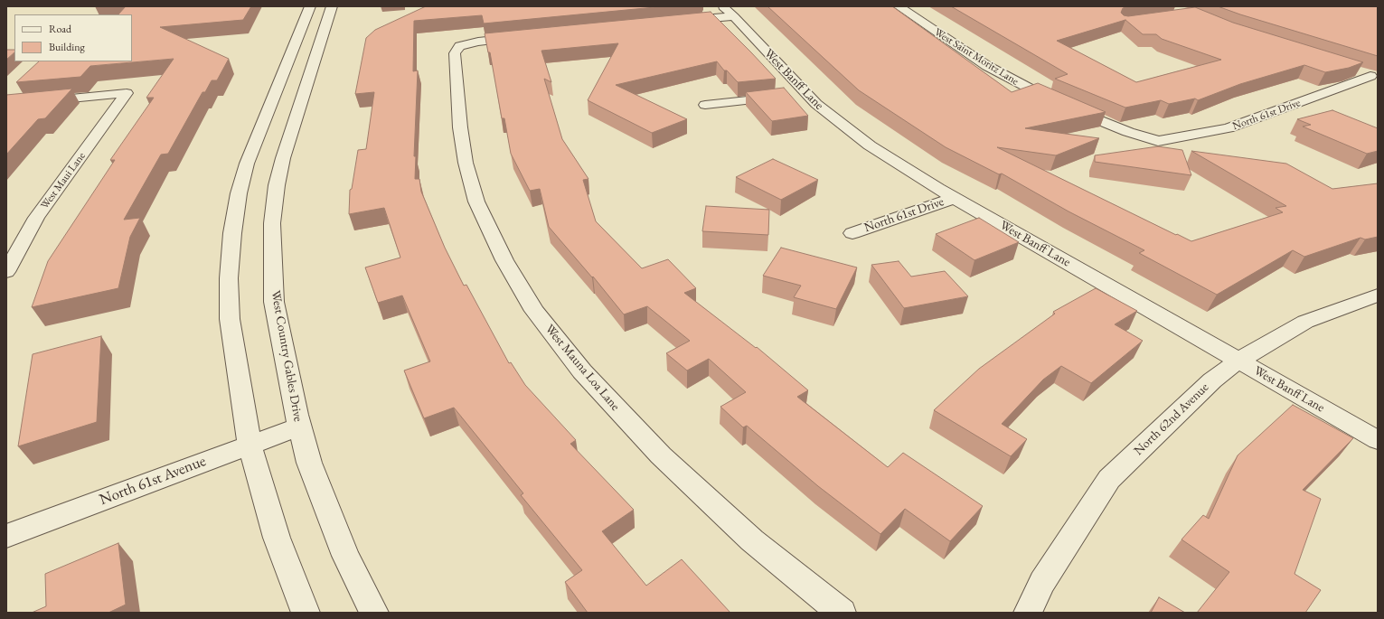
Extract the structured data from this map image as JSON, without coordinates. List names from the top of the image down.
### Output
{
  "streets": {
    "street": [
      "West Saint Moritz Lane",
      "West Banff Lane",
      "North 61st Drive",
      "West Maui Lane",
      "West Country Gables Drive",
      "West Mauna Loa Lane",
      "North 62nd Avenue",
      "North 61st Avenue"
    ]
  },
  "crossings": [
    ["West Saint Moritz Lane", "North 61st Drive"],
    ["West Banff Lane", "North 61st Drive"],
    ["West Banff Lane", "North 62nd Avenue"],
    ["West Country Gables Drive", "North 61st Avenue"]
  ],
  "legend": ["Road", "Building"]
}
